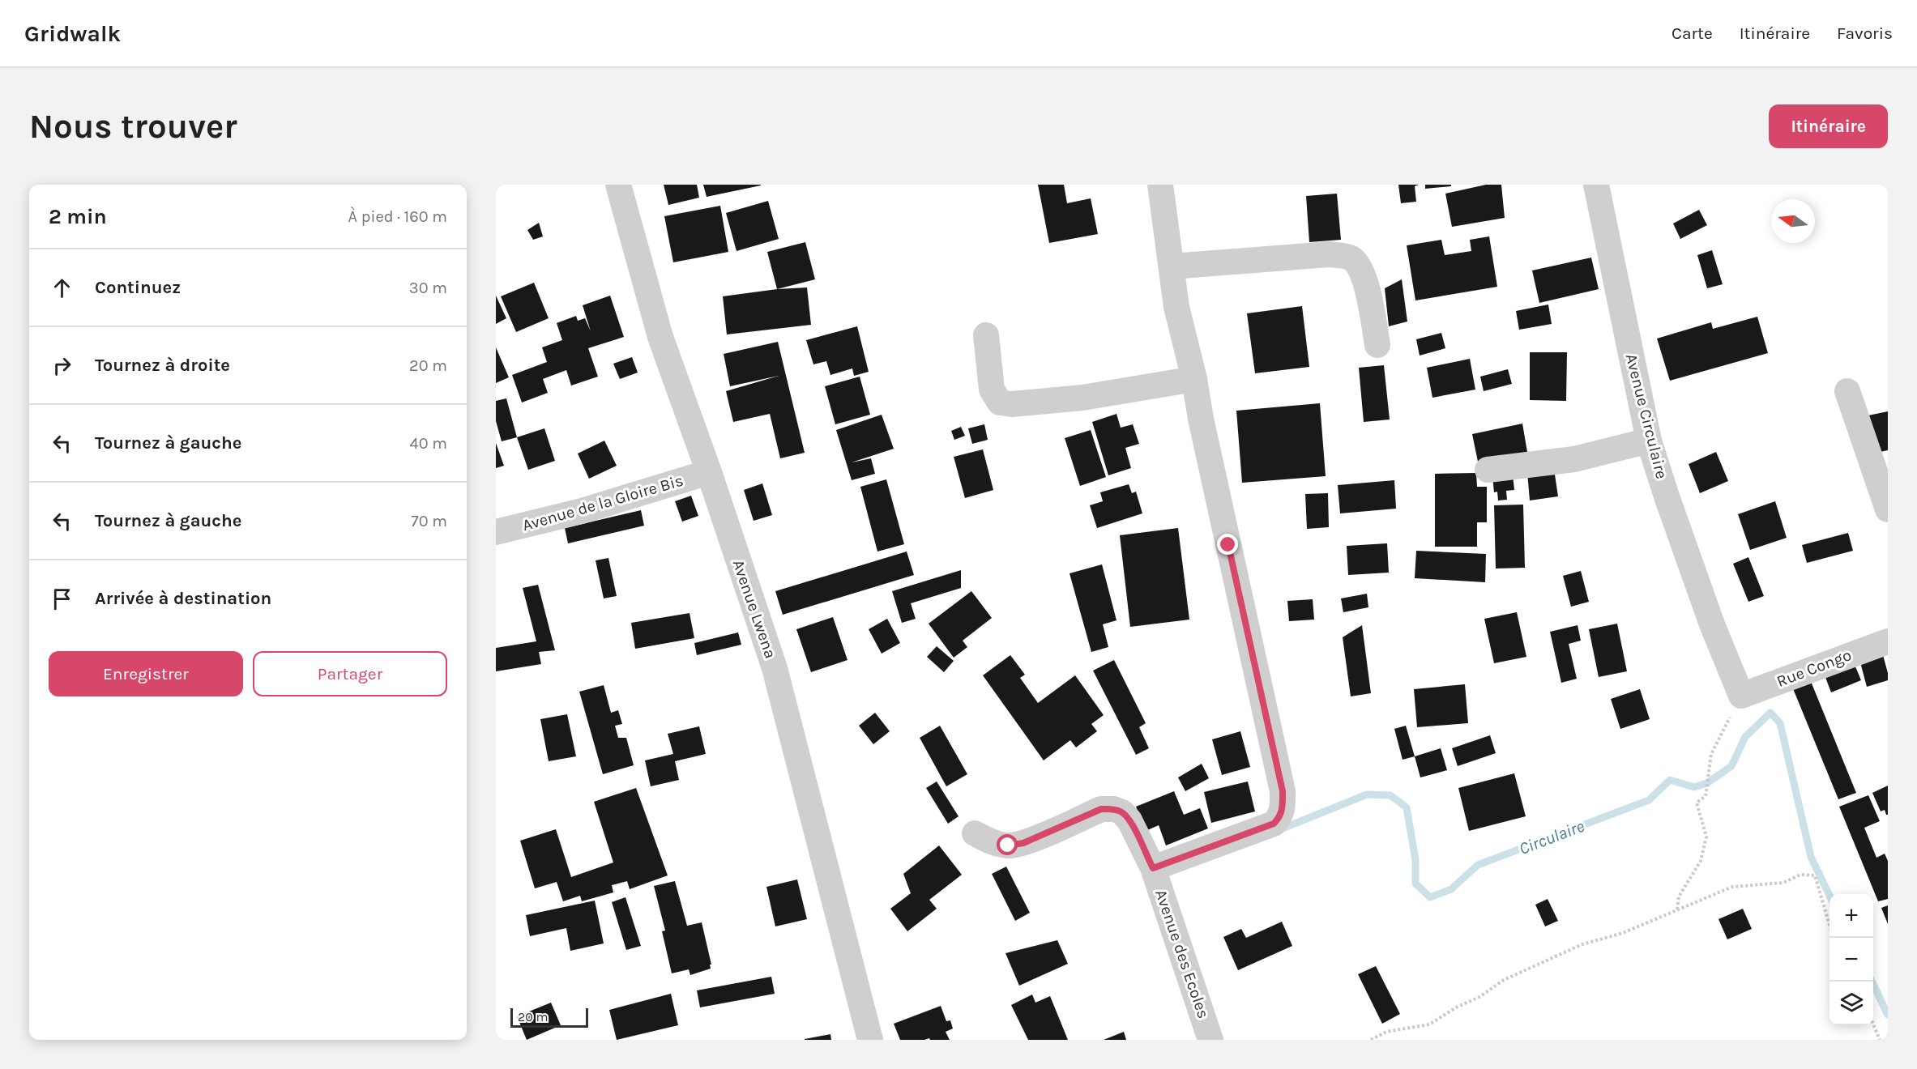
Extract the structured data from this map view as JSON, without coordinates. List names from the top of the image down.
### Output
{
  "streets": {
    "street": [
      "Avenue Circulaire",
      "Avenue de la Gloire Bis",
      "Avenue Lwena",
      "Rue Congo",
      "Avenue des Ecoles"
    ]
  },
  "crossings": [
    ["Avenue Circulaire", "Rue Congo"],
    ["Avenue de la Gloire Bis", "Avenue Lwena"]
  ],
  "water": ["Circulaire"],
  "scale_bar": "20 m",
  "north": "left",
  "page": {
    "header": "Gridwalk",
    "nav": ["Carte", "Itinéraire", "Favoris"],
    "buttons": [
      "Itinéraire",
      ["Enregistrer", "Partager"]
    ],
    "title": "Nous trouver",
    "heading": ["2 min", "À pied · 160 m"],
    "list": [
      ["Continuez", "30 m"],
      ["Tournez à droite", "20 m"],
      ["Tournez à gauche", "40 m"],
      ["Tournez à gauche", "70 m"],
      "Arrivée à destination"
    ],
    "map_buttons": ["+", "−"],
    "scale": "20 m"
  }
}
